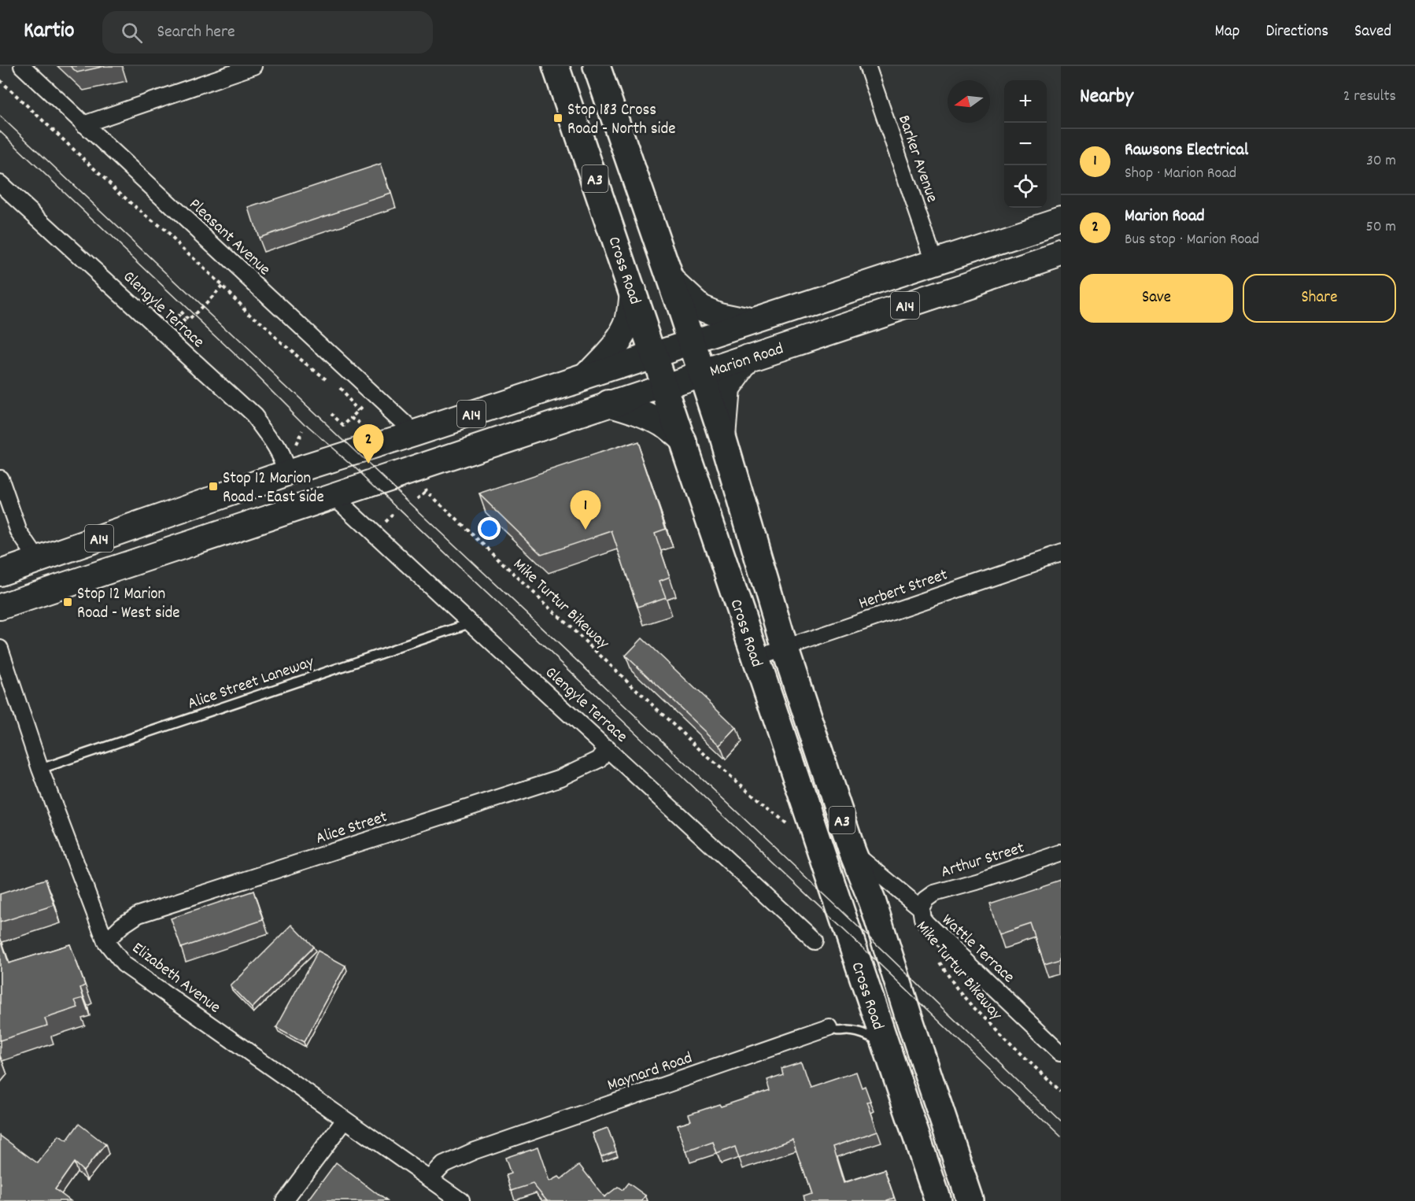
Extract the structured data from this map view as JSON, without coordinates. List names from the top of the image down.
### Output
{
  "streets": {
    "highway": ["A3", "Cross Road"],
    "main road": ["A14", "Marion Road"],
    "street": [
      "Barker Avenue",
      "Pleasant Avenue",
      "Glengyle Terrace",
      "Herbert Street",
      "Alice Street",
      "Arthur Street",
      "Wattle Terrace",
      "Elizabeth Avenue",
      "Maynard Road"
    ],
    "lane": ["Alice Street Laneway"],
    "path": ["Mike Turtur Bikeway"]
  },
  "crossings": [
    ["Barker Avenue", "Marion Road"],
    ["Pleasant Avenue", "Marion Road"],
    ["Cross Road", "Marion Road"],
    ["Cross Road", "Herbert Street"],
    ["Cross Road", "Wattle Terrace"],
    ["Cross Road", "Maynard Road"],
    ["Glengyle Terrace", "Marion Road"],
    ["Glengyle Terrace", "Alice Street Laneway"],
    ["Glengyle Terrace", "Alice Street"],
    ["Marion Road", "Mike Turtur Bikeway"],
    ["Alice Street Laneway", "Elizabeth Avenue"],
    ["Alice Street", "Elizabeth Avenue"],
    ["Arthur Street", "Wattle Terrace"],
    ["Elizabeth Avenue", "Maynard Road"]
  ],
  "places": {
    "transit": ["Stop 183 Cross Road - North side", "Stop 12 Marion Road - East side", "Stop 12 Marion Road - West side"]
  },
  "north": "left",
  "page": {
    "header": "Kartio",
    "search": "Search here",
    "nav": ["Map", "Directions", "Saved"],
    "heading": ["Nearby", "2 results"],
    "map_buttons": ["+", "−"],
    "list": [
      {
        "mark": "1",
        "name": "Rawsons Electrical",
        "note": "Shop · Marion Road",
        "value": "30 m"
      },
      {
        "mark": "2",
        "name": "Marion Road",
        "note": "Bus stop · Marion Road",
        "value": "50 m"
      }
    ],
    "buttons": ["Save", "Share"],
    "pins": ["2", "1"]
  }
}
